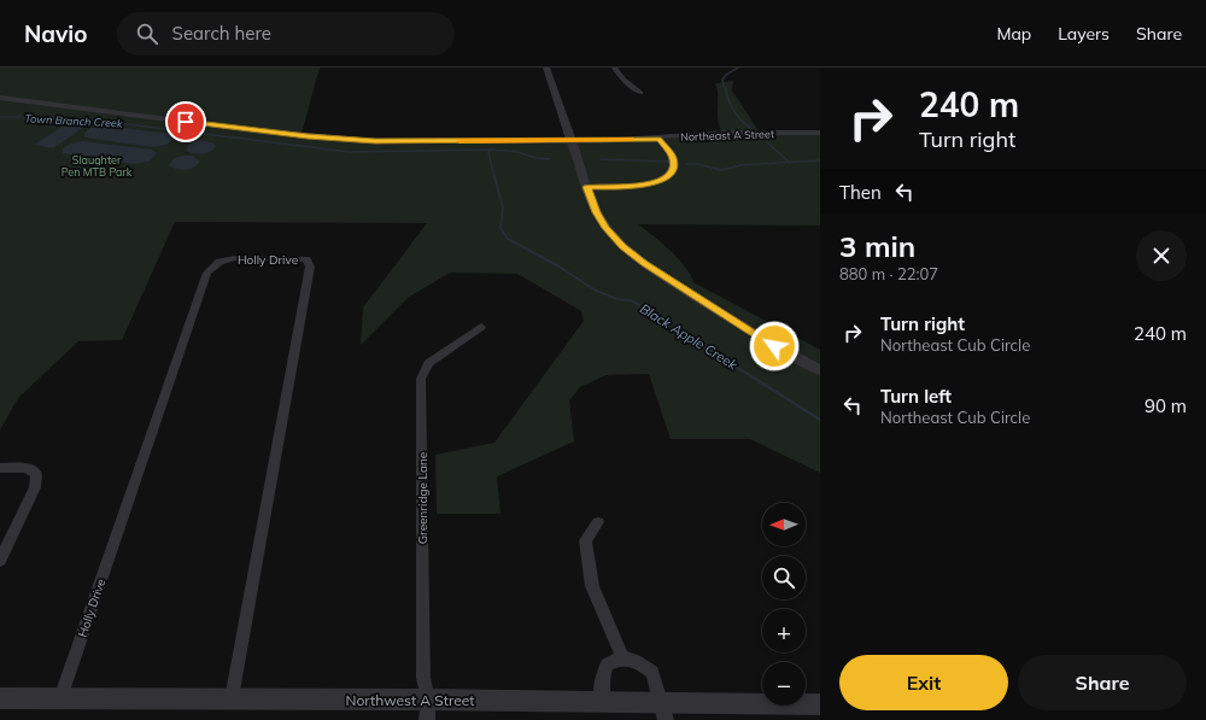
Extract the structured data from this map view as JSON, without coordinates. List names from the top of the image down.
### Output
{
  "streets": {
    "street": [
      "Northeast A Street",
      "Holly Drive",
      "Greenridge Lane",
      "Northwest A Street"
    ]
  },
  "crossings": [
    ["Holly Drive", "Northwest A Street"],
    ["Greenridge Lane", "Northwest A Street"]
  ],
  "water": ["Town Branch Creek", "Black Apple Creek"],
  "parks": ["Slaughter Pen MTB Park"],
  "north": "left",
  "page": {
    "header": "Navio",
    "search": "Search here",
    "nav": ["Map", "Layers", "Share"],
    "turn": ["240 m", "Turn right"],
    "then": "Then",
    "heading": ["3 min", "880 m · 22:07"],
    "list": [
      {
        "name": "Turn right",
        "note": "Northeast Cub Circle",
        "value": "240 m"
      },
      {
        "name": "Turn left",
        "note": "Northeast Cub Circle",
        "value": "90 m"
      }
    ],
    "map_buttons": ["+", "−"],
    "buttons": ["Exit", "Share"]
  }
}
